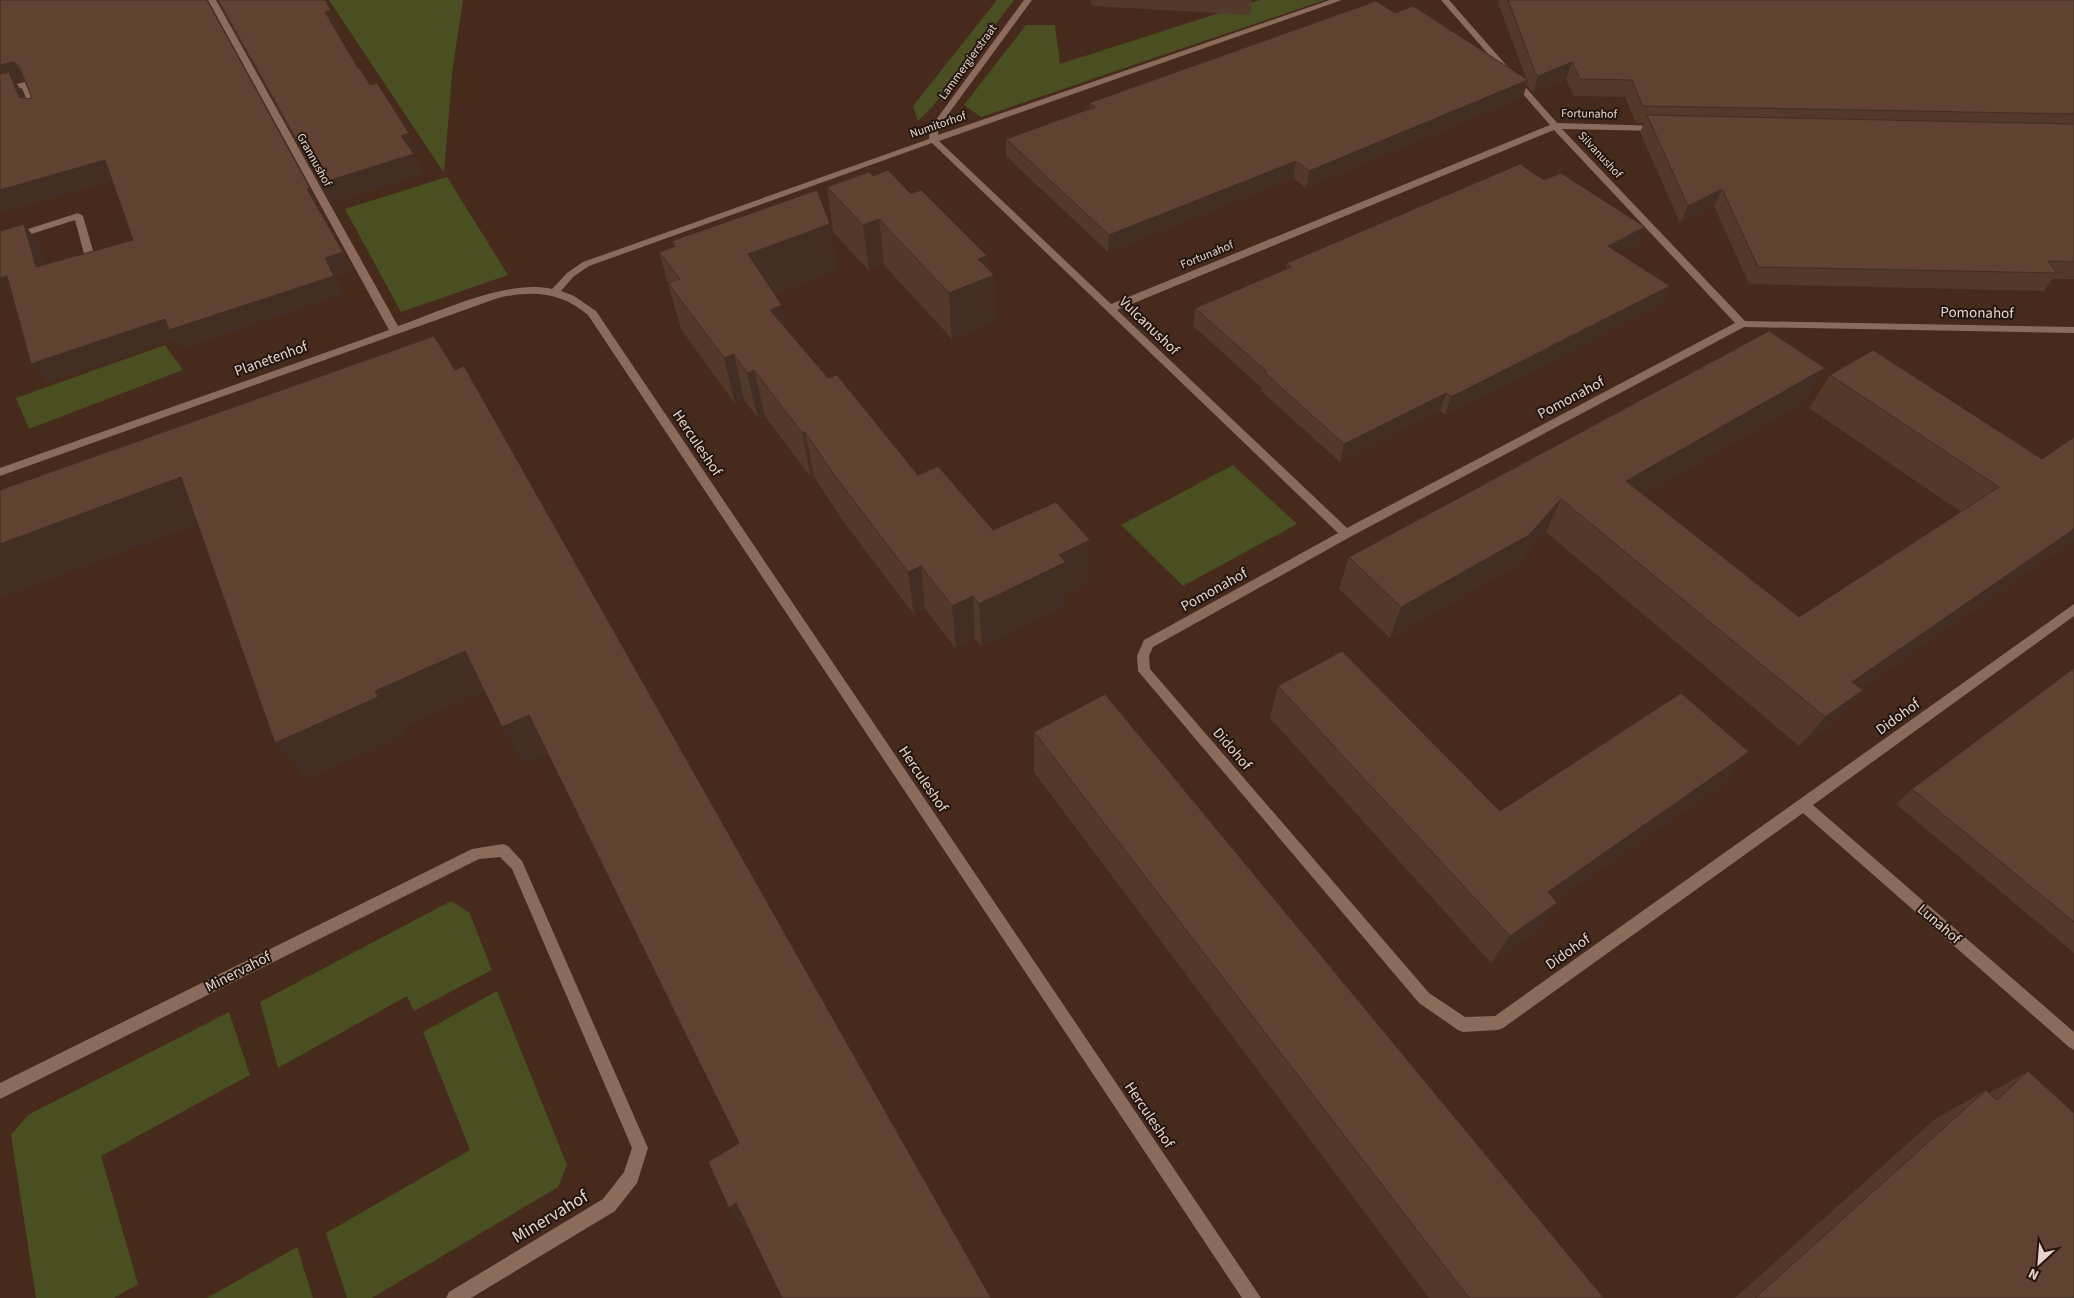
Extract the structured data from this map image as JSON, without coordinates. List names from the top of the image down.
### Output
{
  "streets": {
    "street": [
      "Lammergierstraat",
      "Fortunahof",
      "Numitorhof",
      "Silvanushof",
      "Grannushof",
      "Pomonahof",
      "Vulcanushof",
      "Planetenhof",
      "Herculeshof",
      "Didohof",
      "Lunahof",
      "Minervahof"
    ]
  },
  "crossings": [
    ["Lammergierstraat", "Numitorhof"],
    ["Lammergierstraat", "Vulcanushof"],
    ["Fortunahof", "Silvanushof"],
    ["Fortunahof", "Vulcanushof"],
    ["Numitorhof", "Vulcanushof"],
    ["Numitorhof", "Planetenhof"],
    ["Numitorhof", "Herculeshof"],
    ["Silvanushof", "Pomonahof"],
    ["Grannushof", "Planetenhof"],
    ["Pomonahof", "Vulcanushof"],
    ["Pomonahof", "Didohof"],
    ["Planetenhof", "Herculeshof"],
    ["Didohof", "Lunahof"]
  ],
  "north": "bottom left"
}
